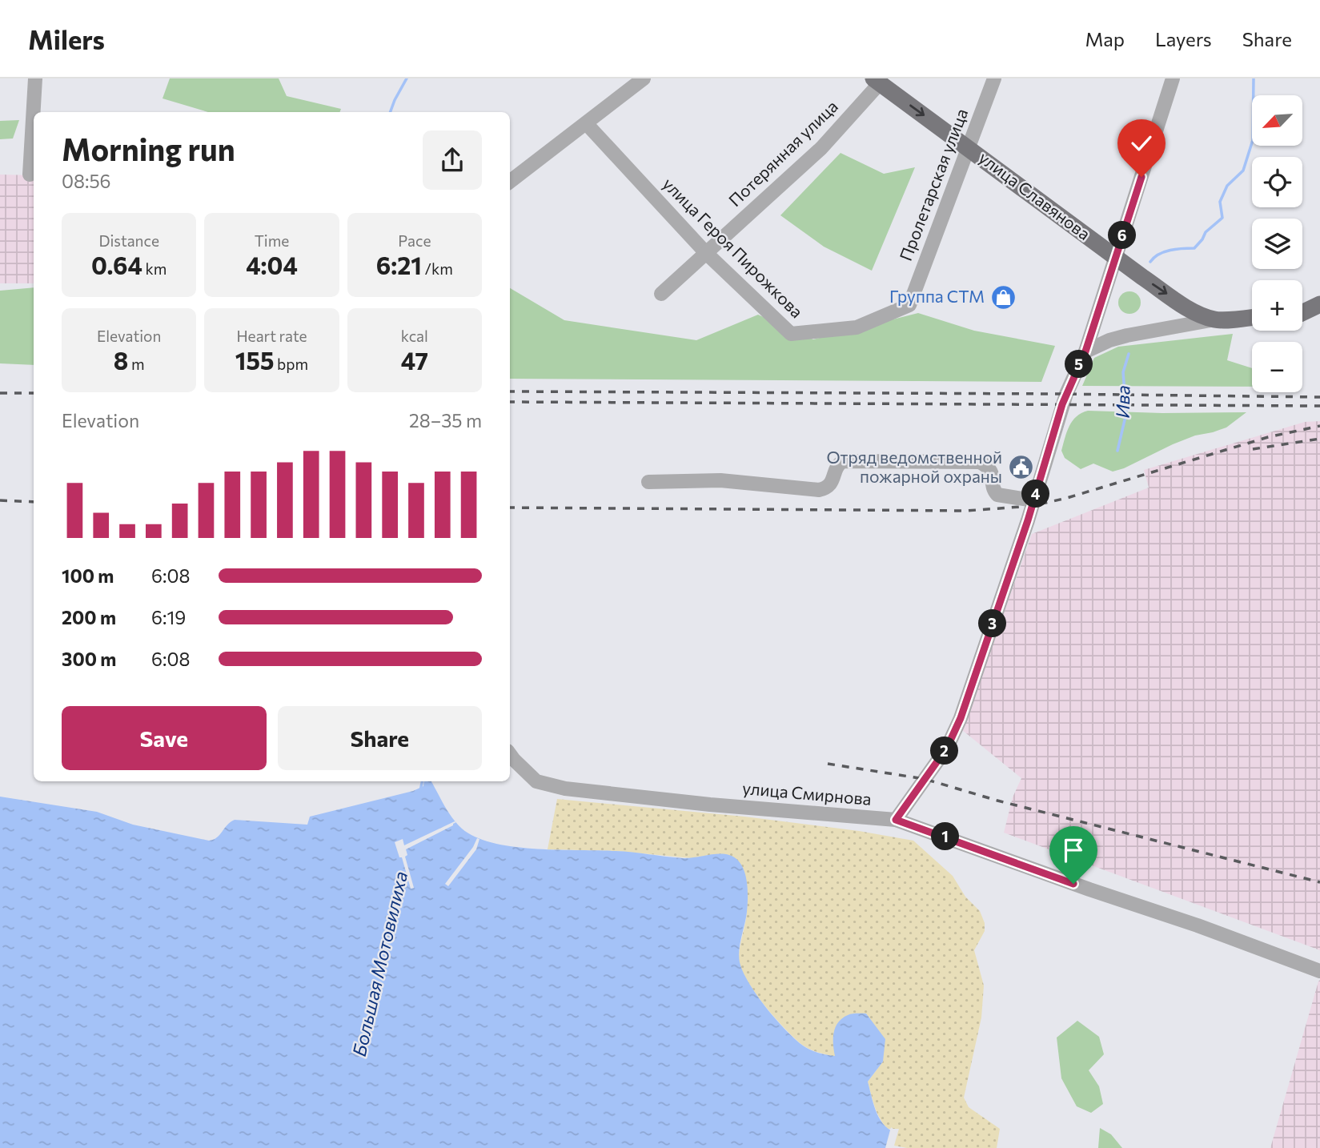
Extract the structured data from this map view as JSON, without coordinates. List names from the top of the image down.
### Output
{
  "streets": {
    "main road": ["улица Славянова"],
    "street": [
      "Потерянная улица",
      "Пролетарская улица",
      "улица Героя Пирожкова",
      "улица Смирнова"
    ]
  },
  "crossings": [
    ["Потерянная улица", "улица Славянова"],
    ["Потерянная улица", "улица Героя Пирожкова"],
    ["Пролетарская улица", "улица Славянова"],
    ["Пролетарская улица", "улица Героя Пирожкова"]
  ],
  "one_way": ["улица Славянова"],
  "water": ["Ива", "Большая Мотовилиха"],
  "places": {
    "shop": ["Группа СТМ"],
    "public building": ["Отряд ведомственной пожарной охраны"]
  },
  "north": "bottom left",
  "page": {
    "header": "Milers",
    "nav": ["Map", "Layers", "Share"],
    "map_buttons": ["+", "−"],
    "heading": ["Morning run", "08:56"],
    "stats": [
      ["Distance", "0.64 km"],
      ["Time", "4:04"],
      ["Pace", "6:21 /km"],
      ["Elevation", "8 m"],
      ["Heart rate", "155 bpm"],
      ["kcal", "47"]
    ],
    "pins": [
      "6",
      "5",
      "4",
      "3",
      "2",
      "1"
    ],
    "chart": ["Elevation", "28–35 m"],
    "list": [
      {
        "name": "100 m",
        "note": "6:08"
      },
      {
        "name": "200 m",
        "note": "6:19"
      },
      {
        "name": "300 m",
        "note": "6:08"
      }
    ],
    "buttons": ["Save", "Share"]
  }
}
